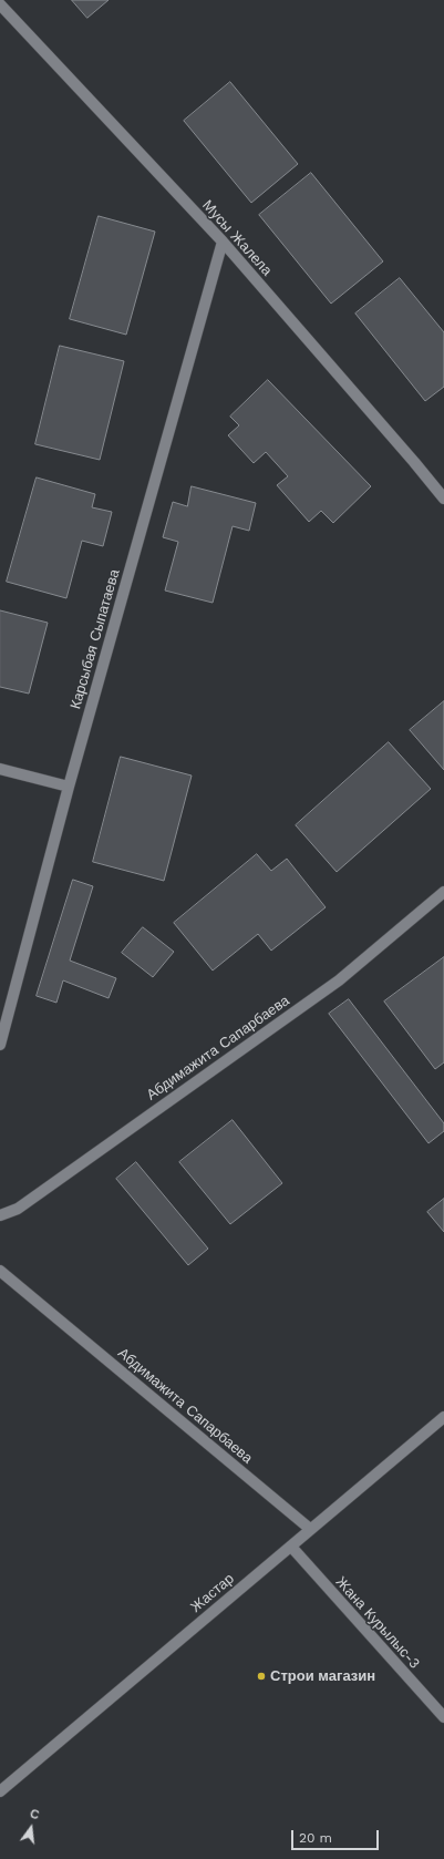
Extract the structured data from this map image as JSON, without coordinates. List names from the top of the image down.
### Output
{
  "streets": {
    "street": [
      "Мусы Жалела",
      "Карсыбая Сыпатаева",
      "Абдимажита Сапарбаева",
      "Жастар",
      "Жана Курылыс-3"
    ]
  },
  "crossings": [
    ["Мусы Жалела", "Карсыбая Сыпатаева"],
    ["Абдимажита Сапарбаева", "Жастар"],
    ["Жастар", "Жана Курылыс-3"]
  ],
  "places": ["Строи магазин"],
  "scale_bar": "20 m",
  "north": "top"
}
